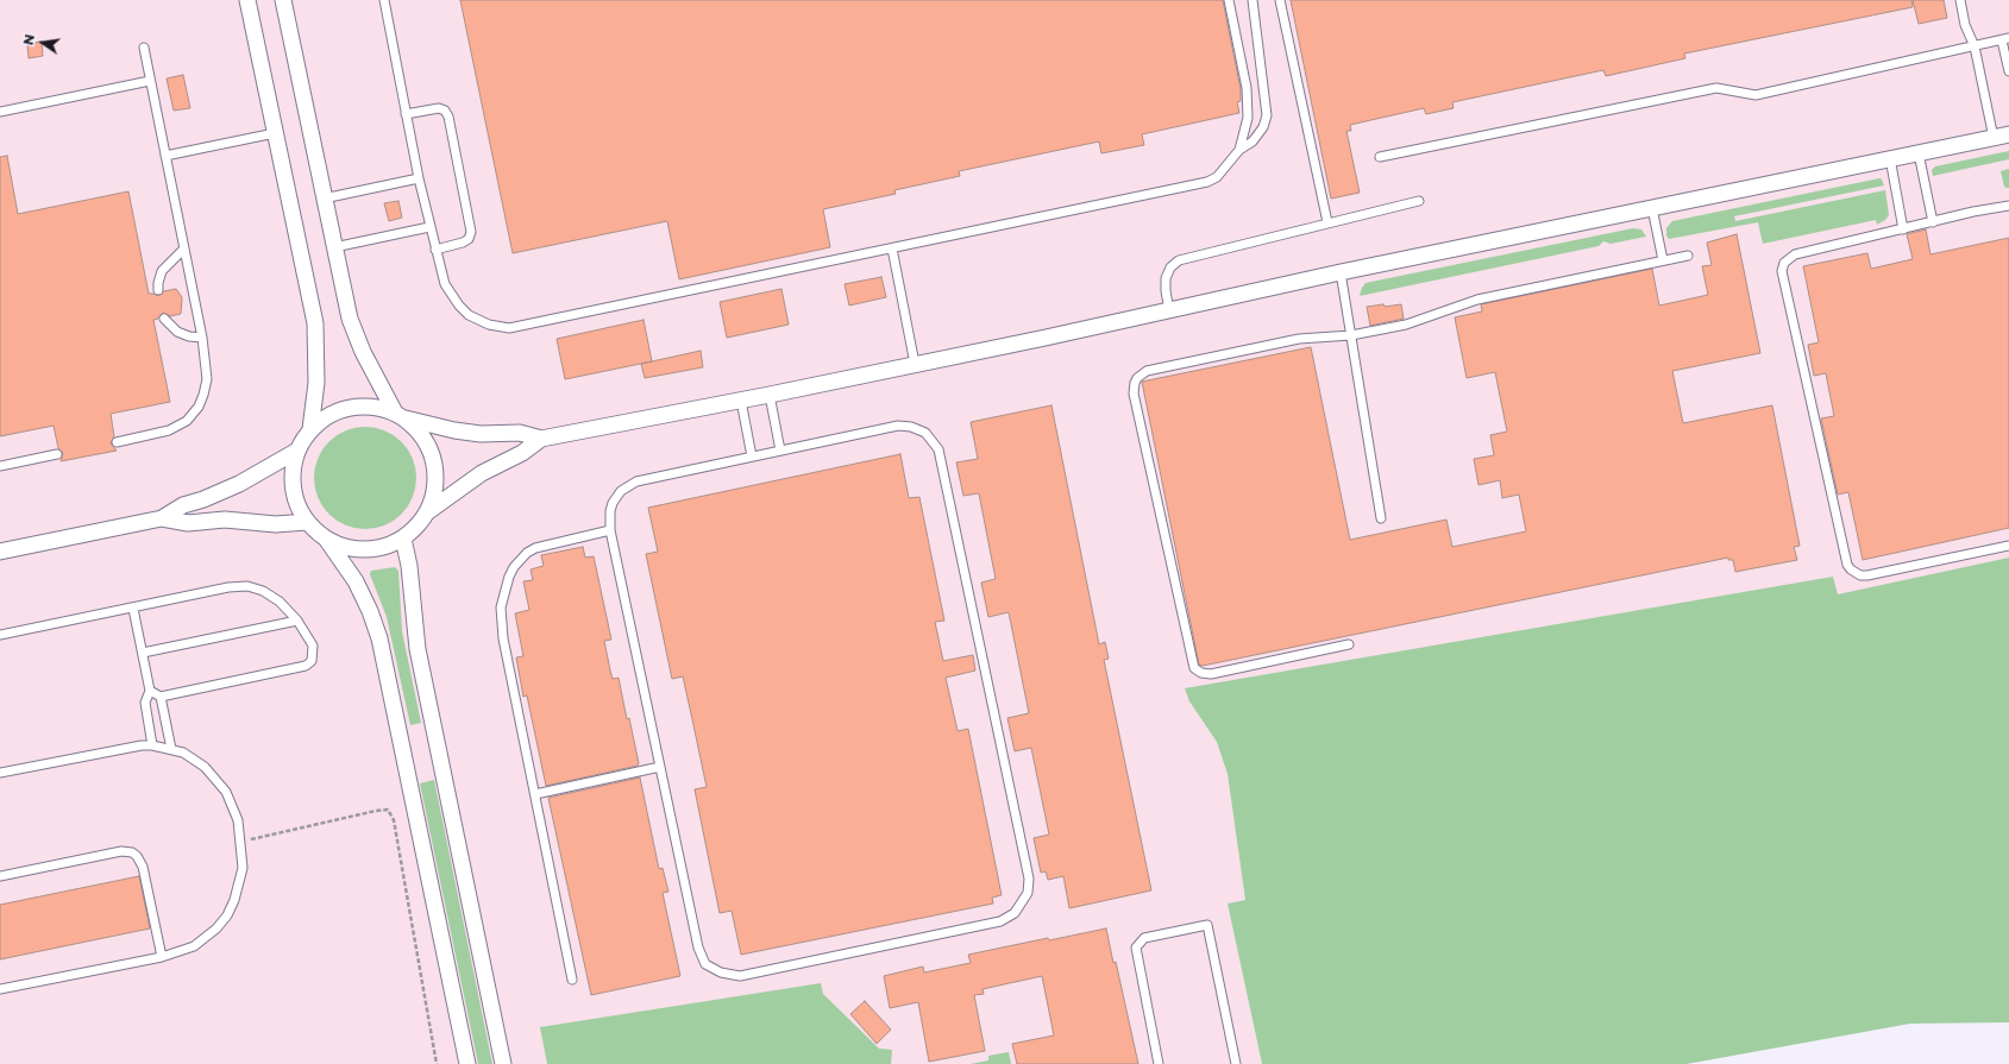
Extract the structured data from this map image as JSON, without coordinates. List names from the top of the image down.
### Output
{
  "north": "left"
}
